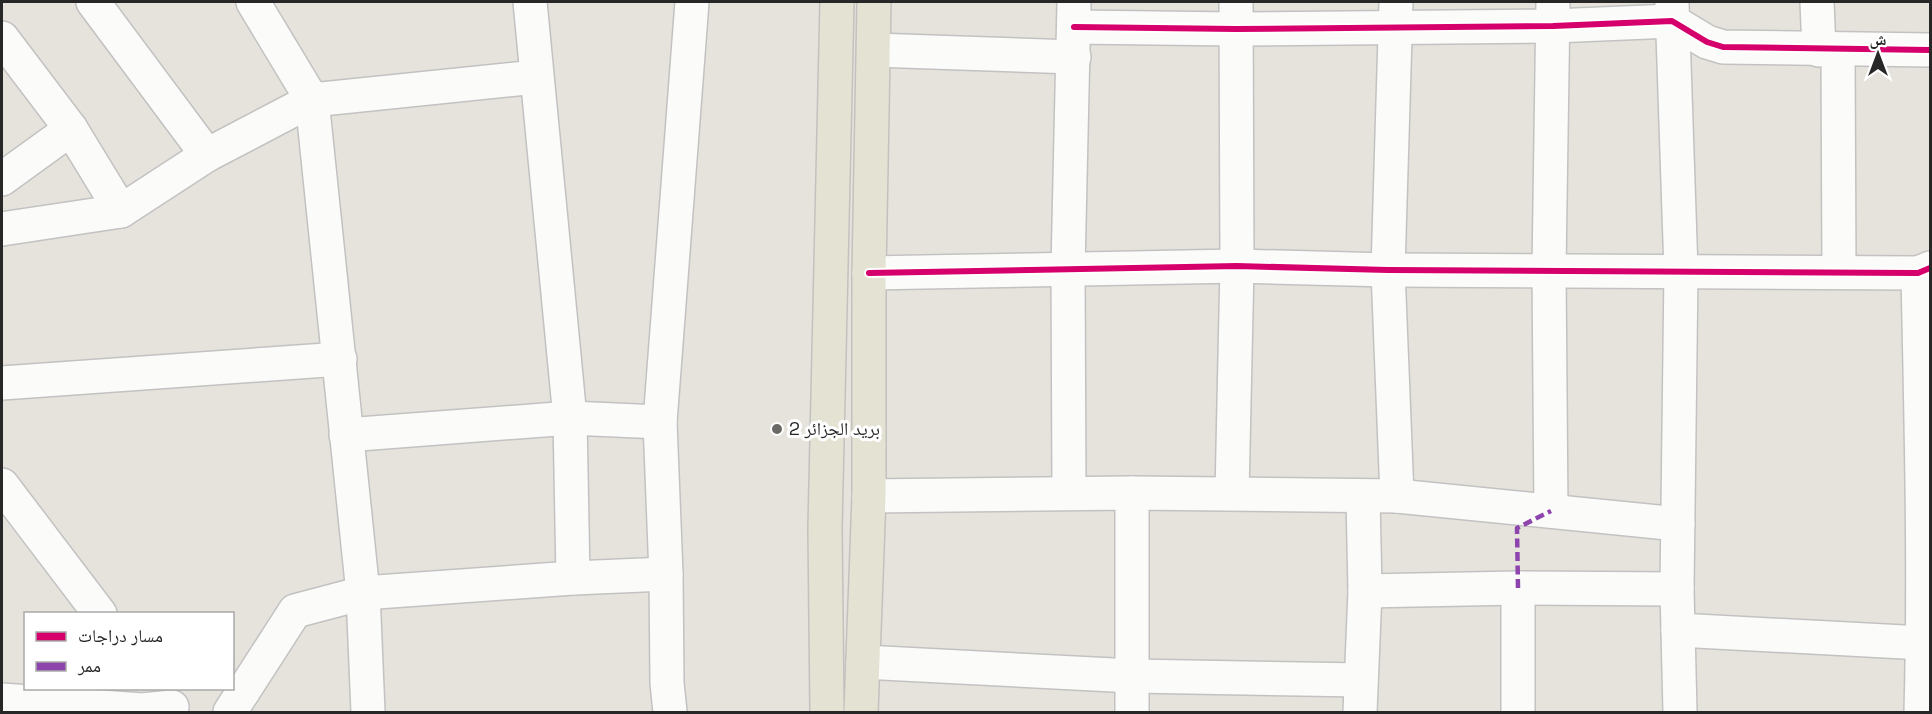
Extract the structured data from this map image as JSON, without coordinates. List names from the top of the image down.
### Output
{
  "places": ["بريد الجزائر 2"],
  "legend": ["مسار دراجات", "ممر"],
  "north": "top"
}
